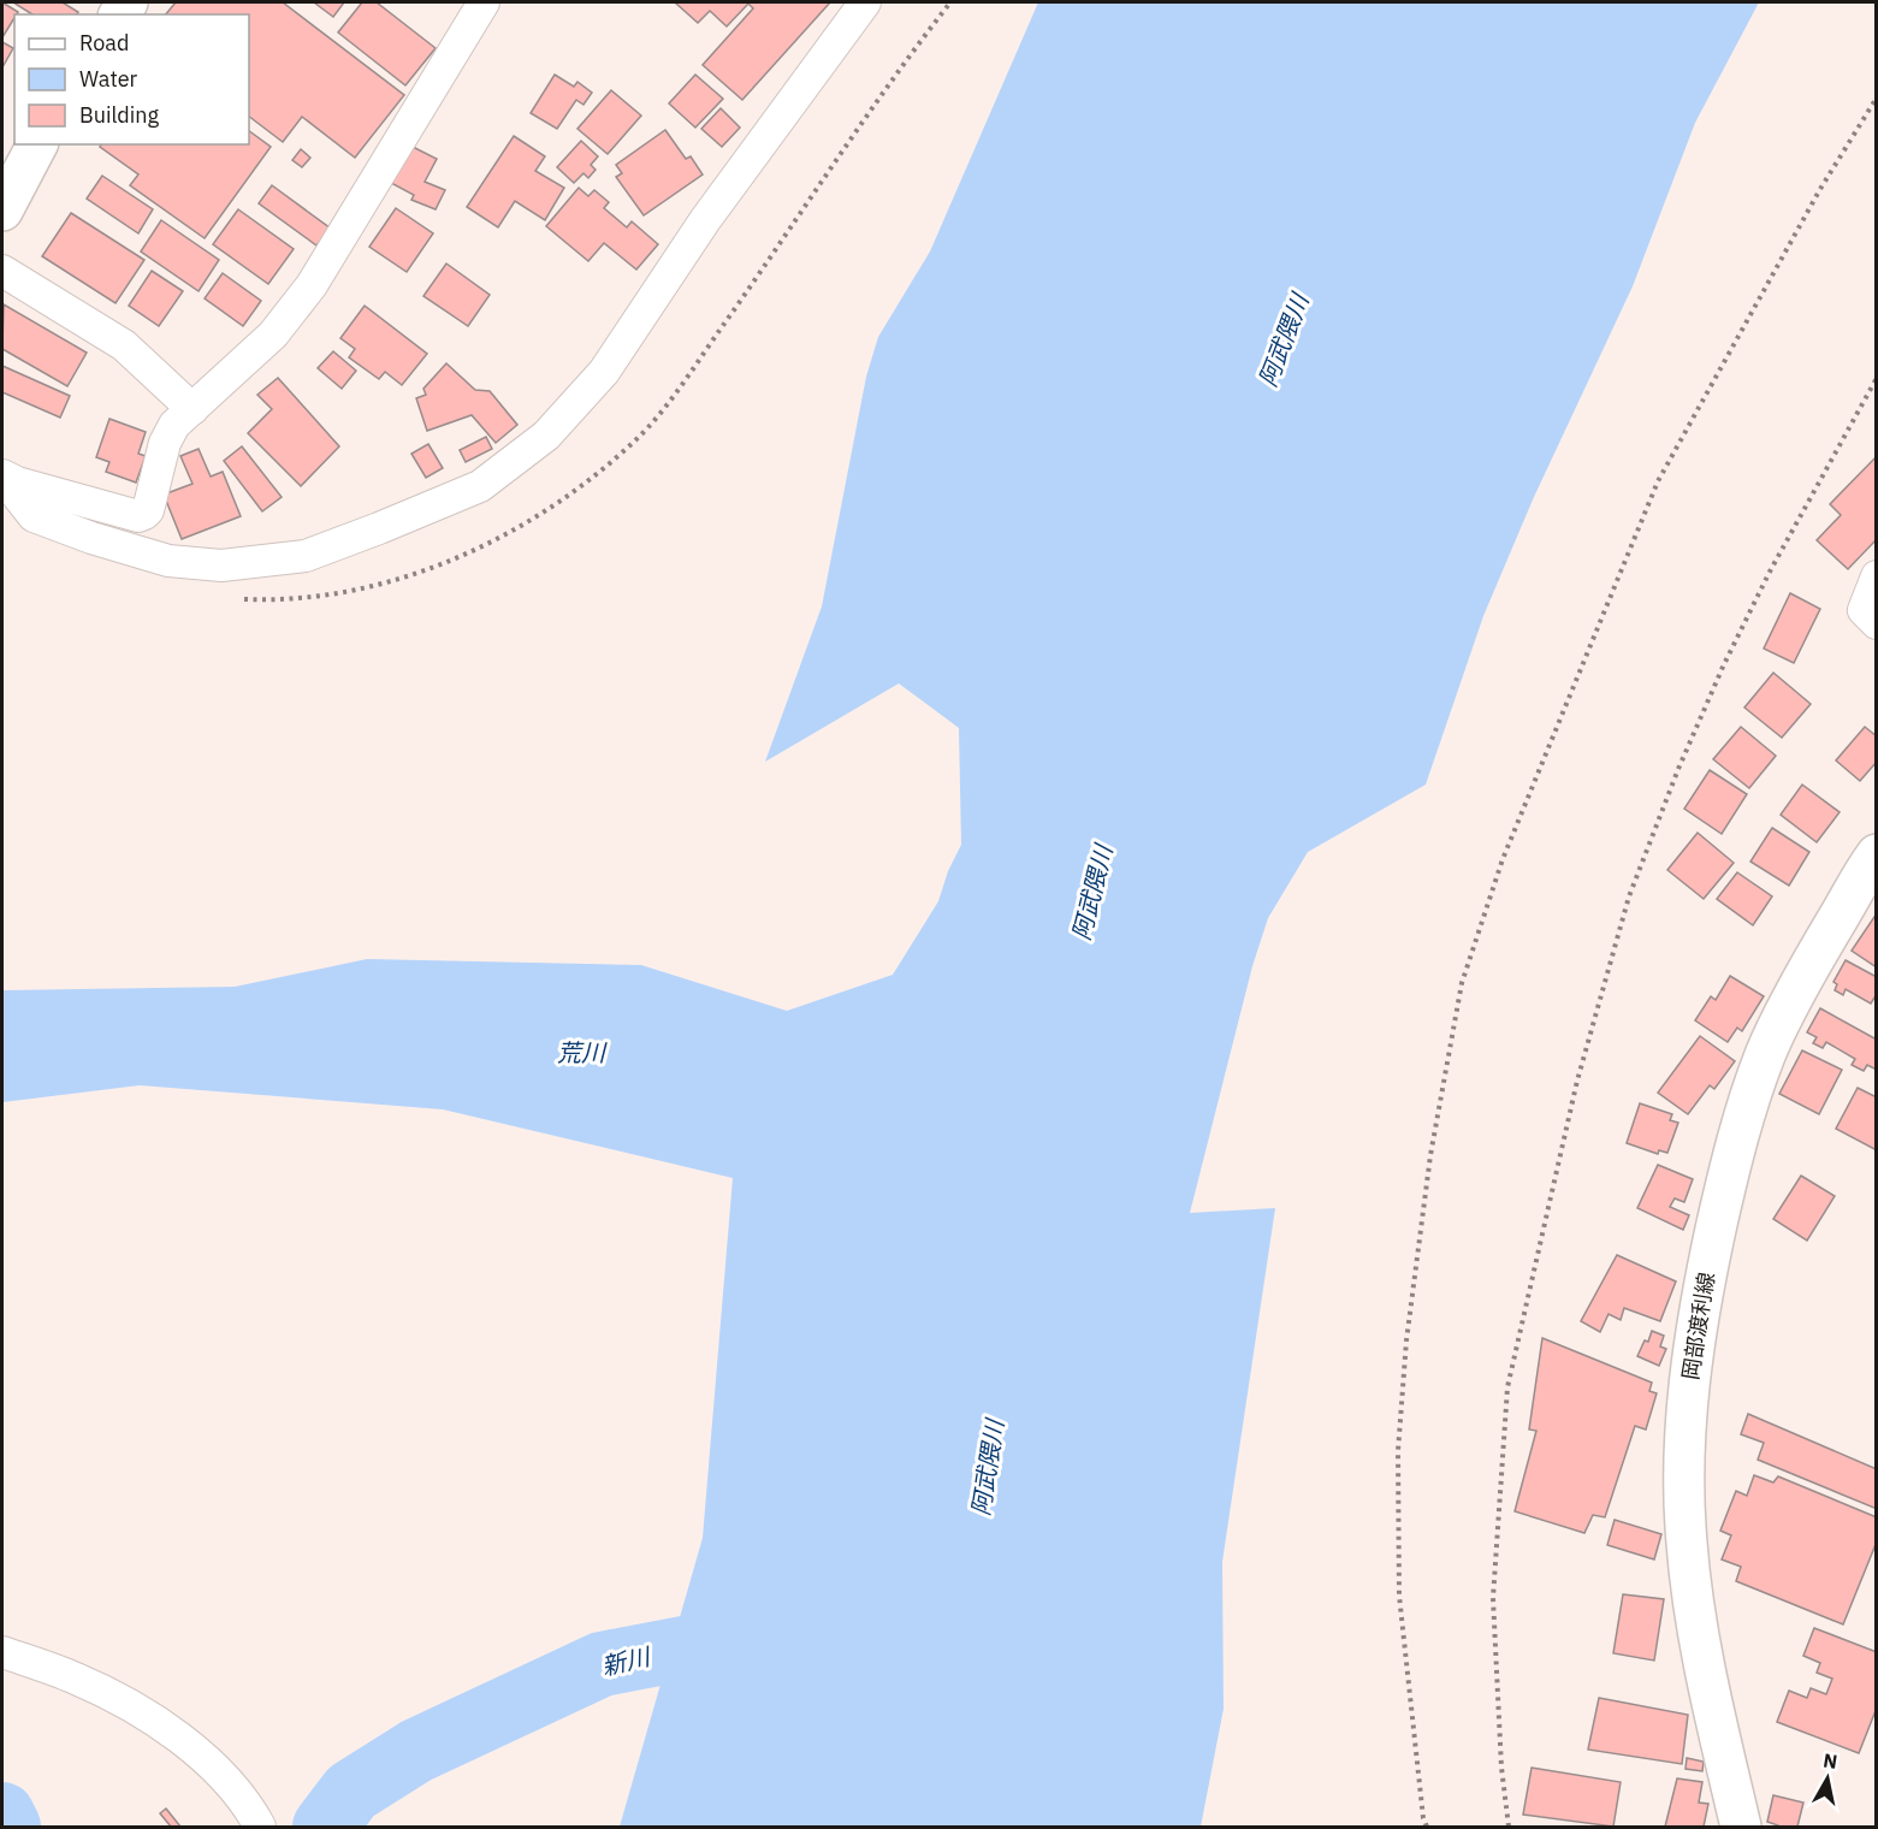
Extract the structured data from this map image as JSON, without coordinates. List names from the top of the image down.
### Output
{
  "streets": {
    "main road": ["岡部渡利線"]
  },
  "water": ["阿武隈川", "荒川", "新川"],
  "legend": ["Road", "Water", "Building"],
  "north": "top"
}
